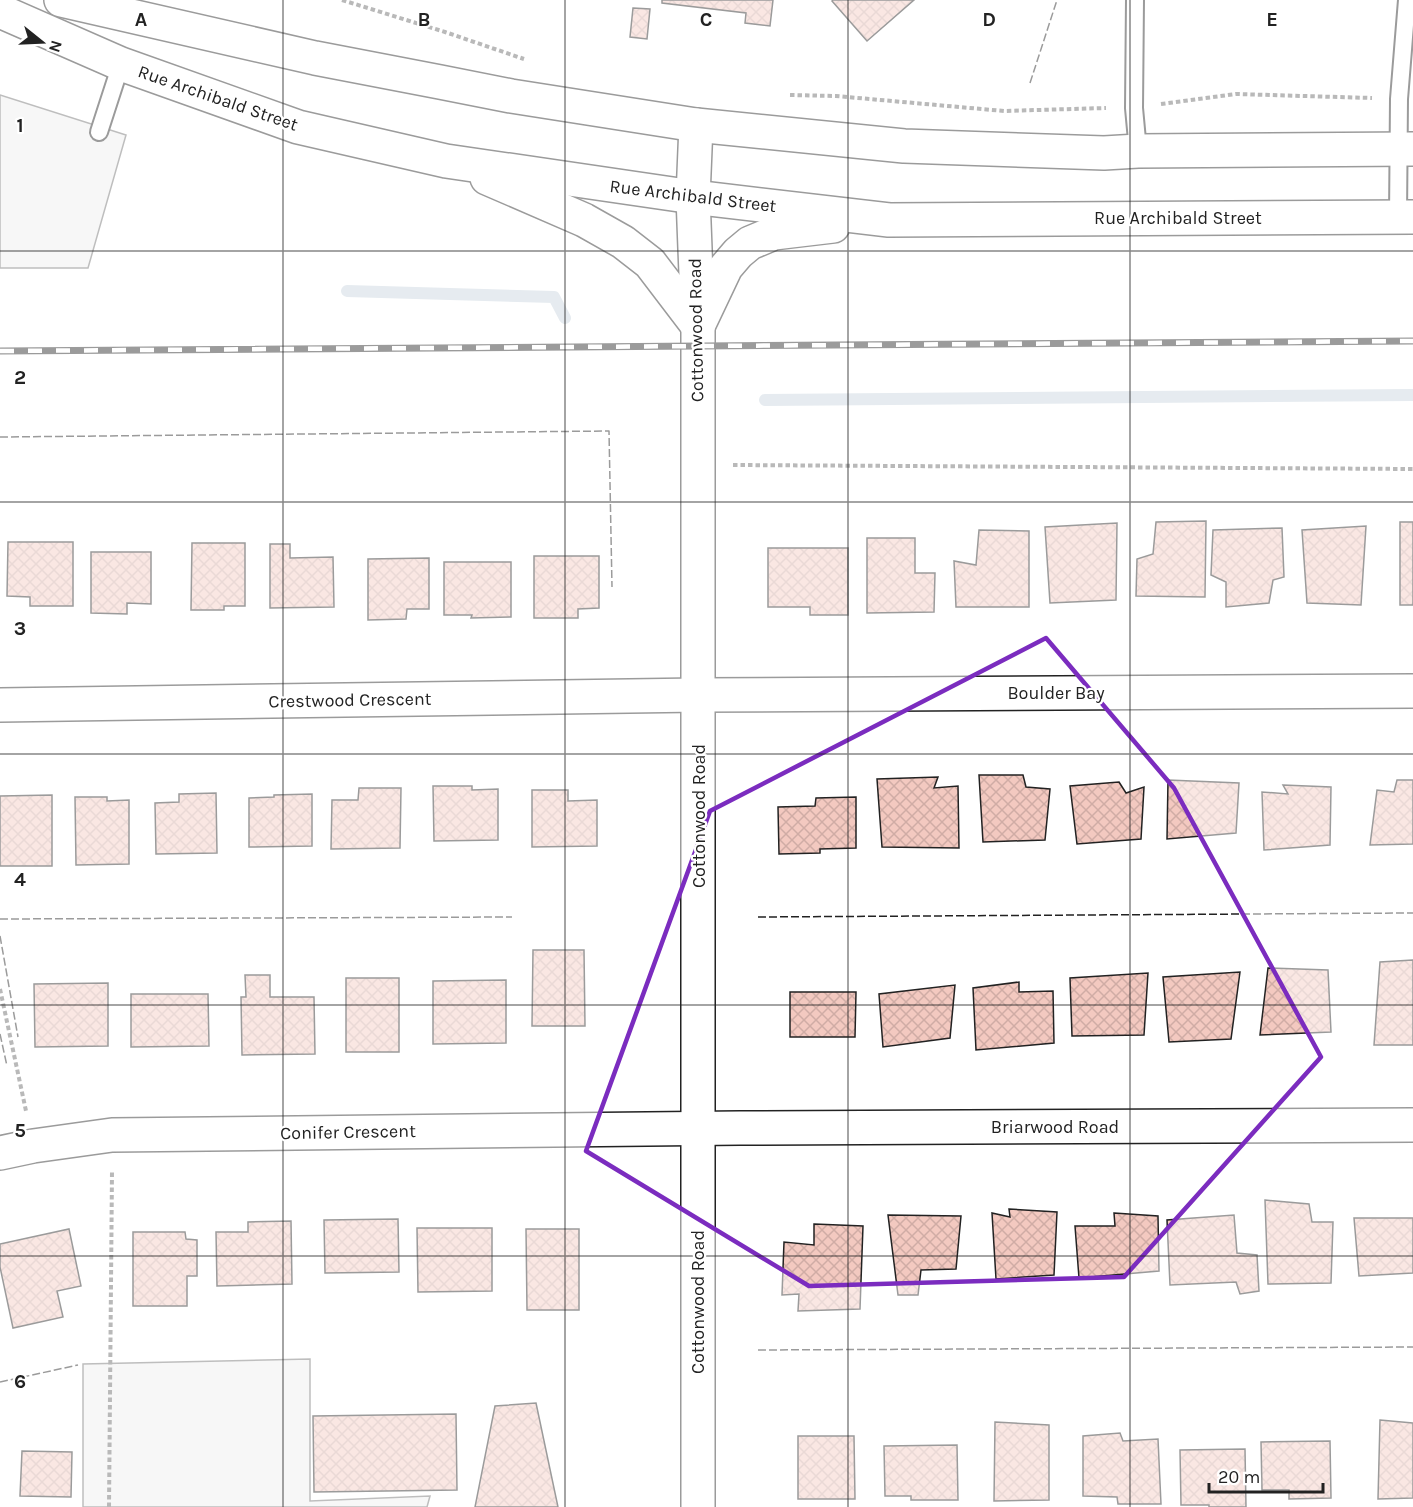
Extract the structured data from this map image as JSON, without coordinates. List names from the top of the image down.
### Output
{
  "streets": {
    "street": [
      "Rue Archibald Street",
      "Cottonwood Road",
      "Boulder Bay",
      "Crestwood Crescent",
      "Briarwood Road",
      "Conifer Crescent"
    ]
  },
  "crossings": [
    ["Rue Archibald Street", "Cottonwood Road"],
    ["Cottonwood Road", "Boulder Bay"],
    ["Cottonwood Road", "Crestwood Crescent"],
    ["Cottonwood Road", "Briarwood Road"],
    ["Cottonwood Road", "Conifer Crescent"],
    ["Boulder Bay", "Crestwood Crescent"],
    ["Briarwood Road", "Conifer Crescent"]
  ],
  "scale_bar": "20 m",
  "north": "right",
  "grid": {
    "columns": [
      "A",
      "B",
      "C",
      "D",
      "E"
    ],
    "rows": [
      "1",
      "2",
      "3",
      "4",
      "5",
      "6"
    ]
  }
}
